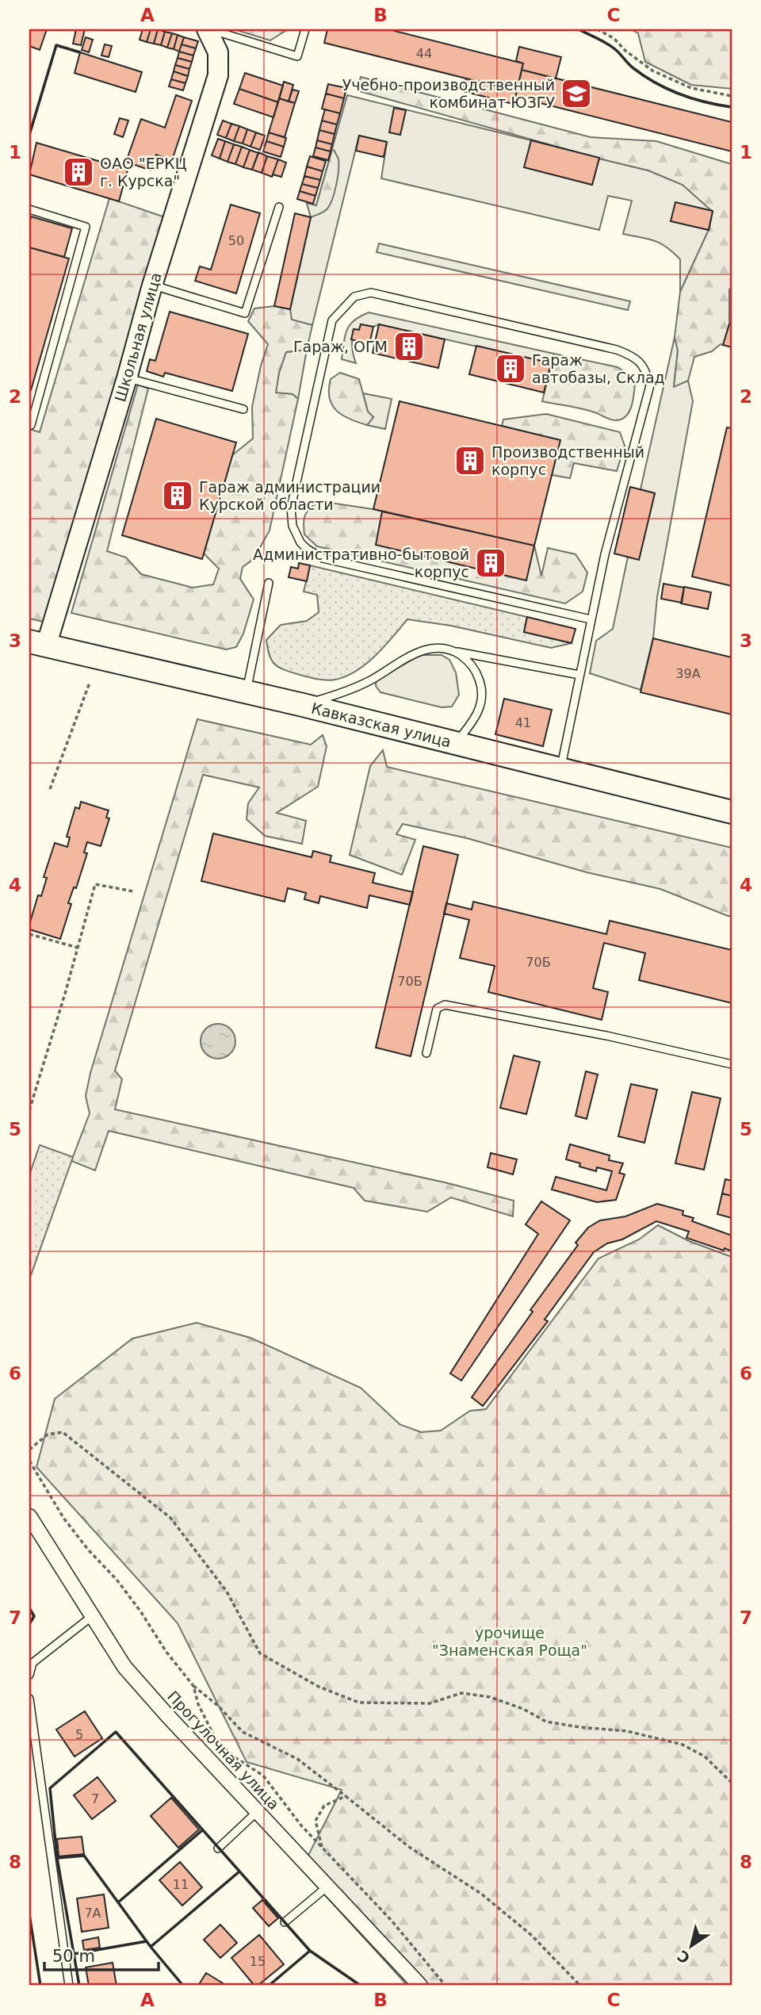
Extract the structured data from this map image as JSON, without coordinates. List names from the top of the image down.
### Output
{
  "streets": {
    "main road": ["Кавказская улица"],
    "street": ["Школьная улица", "Прогулочная улица"]
  },
  "crossings": [
    ["Школьная улица", "Кавказская улица"]
  ],
  "parks": ["урочище \"Знаменская Роща\""],
  "places": {
    "school or university": ["Учебно-производственный комбинат ЮЗГУ"],
    "building": [
      "ОАО \"ЕРКЦ г. Курска\"",
      "Гараж, ОГМ",
      "Гараж автобазы, Склад",
      "Производственный корпус",
      "Гараж администрации Курской области",
      "Административно-бытовой корпус"
    ]
  },
  "house_numbers": [
    "44",
    "50",
    "39А",
    "41",
    "70Б",
    "70Б",
    "5",
    "7",
    "11",
    "7А",
    "15"
  ],
  "scale_bar": "50 m",
  "north": "bottom left",
  "grid": {
    "columns": ["A", "B", "C"],
    "rows": [
      "1",
      "2",
      "3",
      "4",
      "5",
      "6",
      "7",
      "8"
    ]
  }
}
